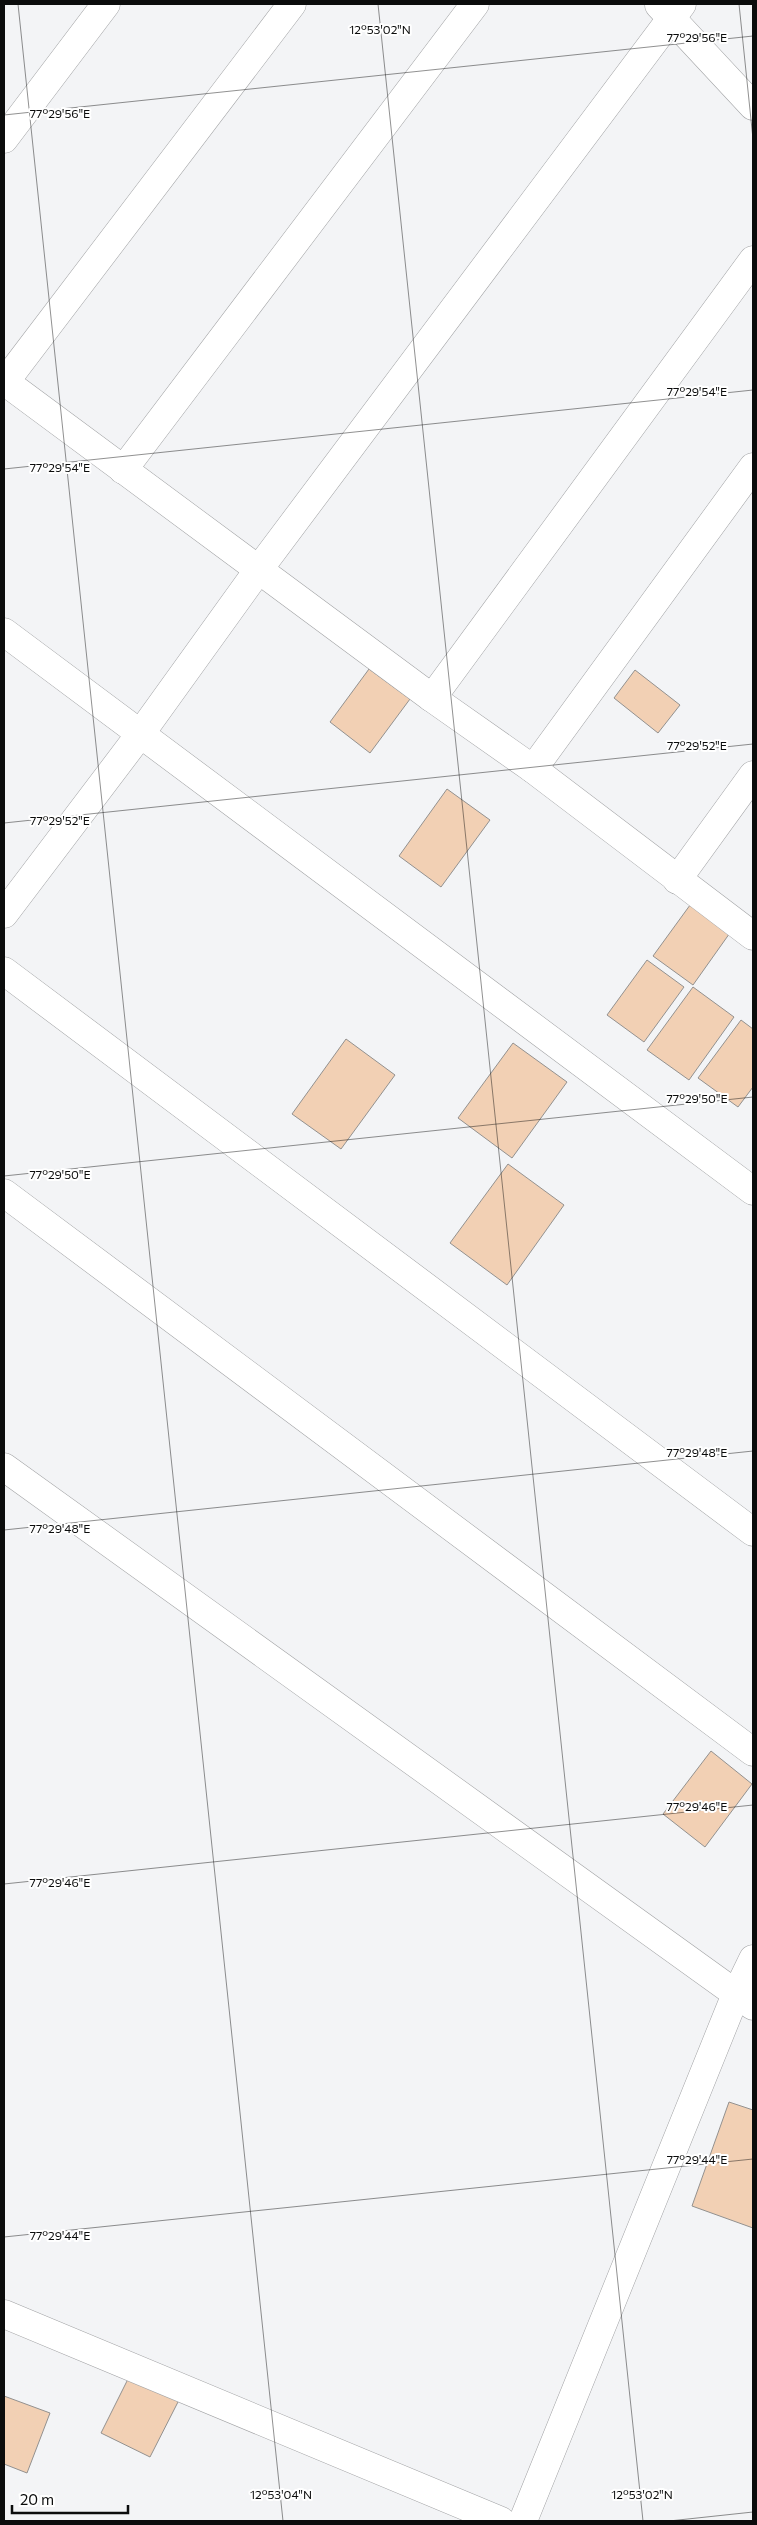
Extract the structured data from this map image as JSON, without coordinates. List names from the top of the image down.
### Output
{
  "scale_bar": "20 m",
  "coordinates": [
    "12°53'02\"N",
    "77°29'56\"E",
    "77°29'54\"E",
    "77°29'52\"E",
    "77°29'50\"E",
    "77°29'48\"E",
    "77°29'46\"E",
    "77°29'44\"E",
    "12°53'04\"N"
  ]
}
